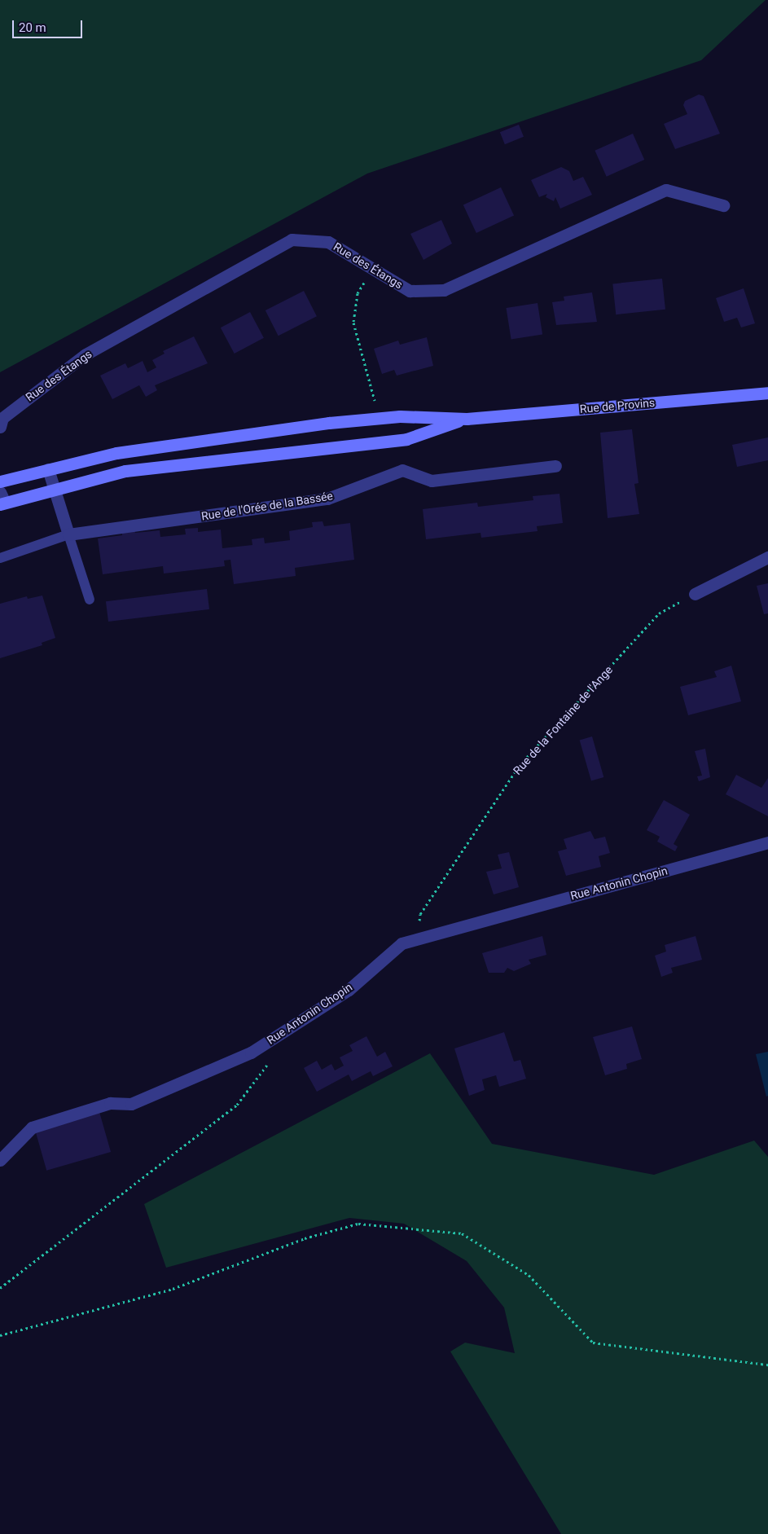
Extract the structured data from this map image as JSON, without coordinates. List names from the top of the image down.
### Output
{
  "streets": {
    "main road": ["Rue de Provins"],
    "street": ["Rue des Étangs", "Rue de l'Orée de la Bassée", "Rue Antonin Chopin"],
    "path": ["Rue de la Fontaine de l'Ange"]
  },
  "crossings": [
    ["Rue de la Fontaine de l'Ange", "Rue Antonin Chopin"]
  ],
  "scale_bar": "20 m"
}
